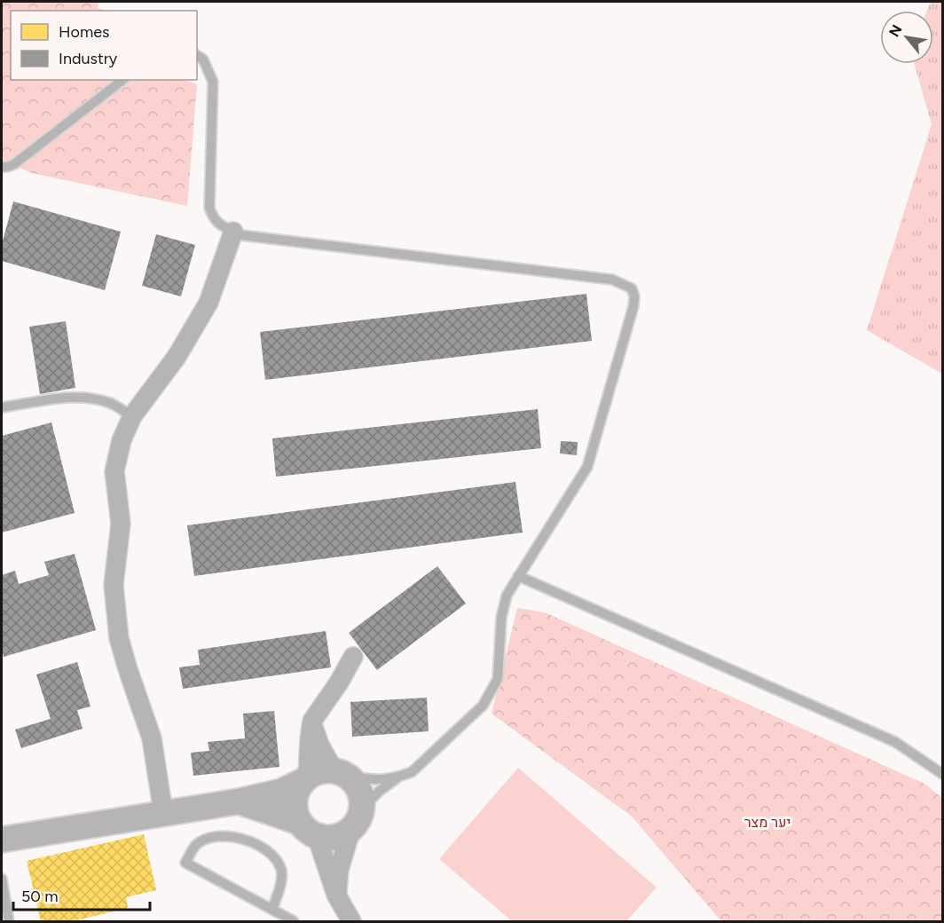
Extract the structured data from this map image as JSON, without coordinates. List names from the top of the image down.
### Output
{
  "parks": ["יער מצר"],
  "legend": ["Homes", "Industry"],
  "scale_bar": "50 m",
  "north": "top left"
}
